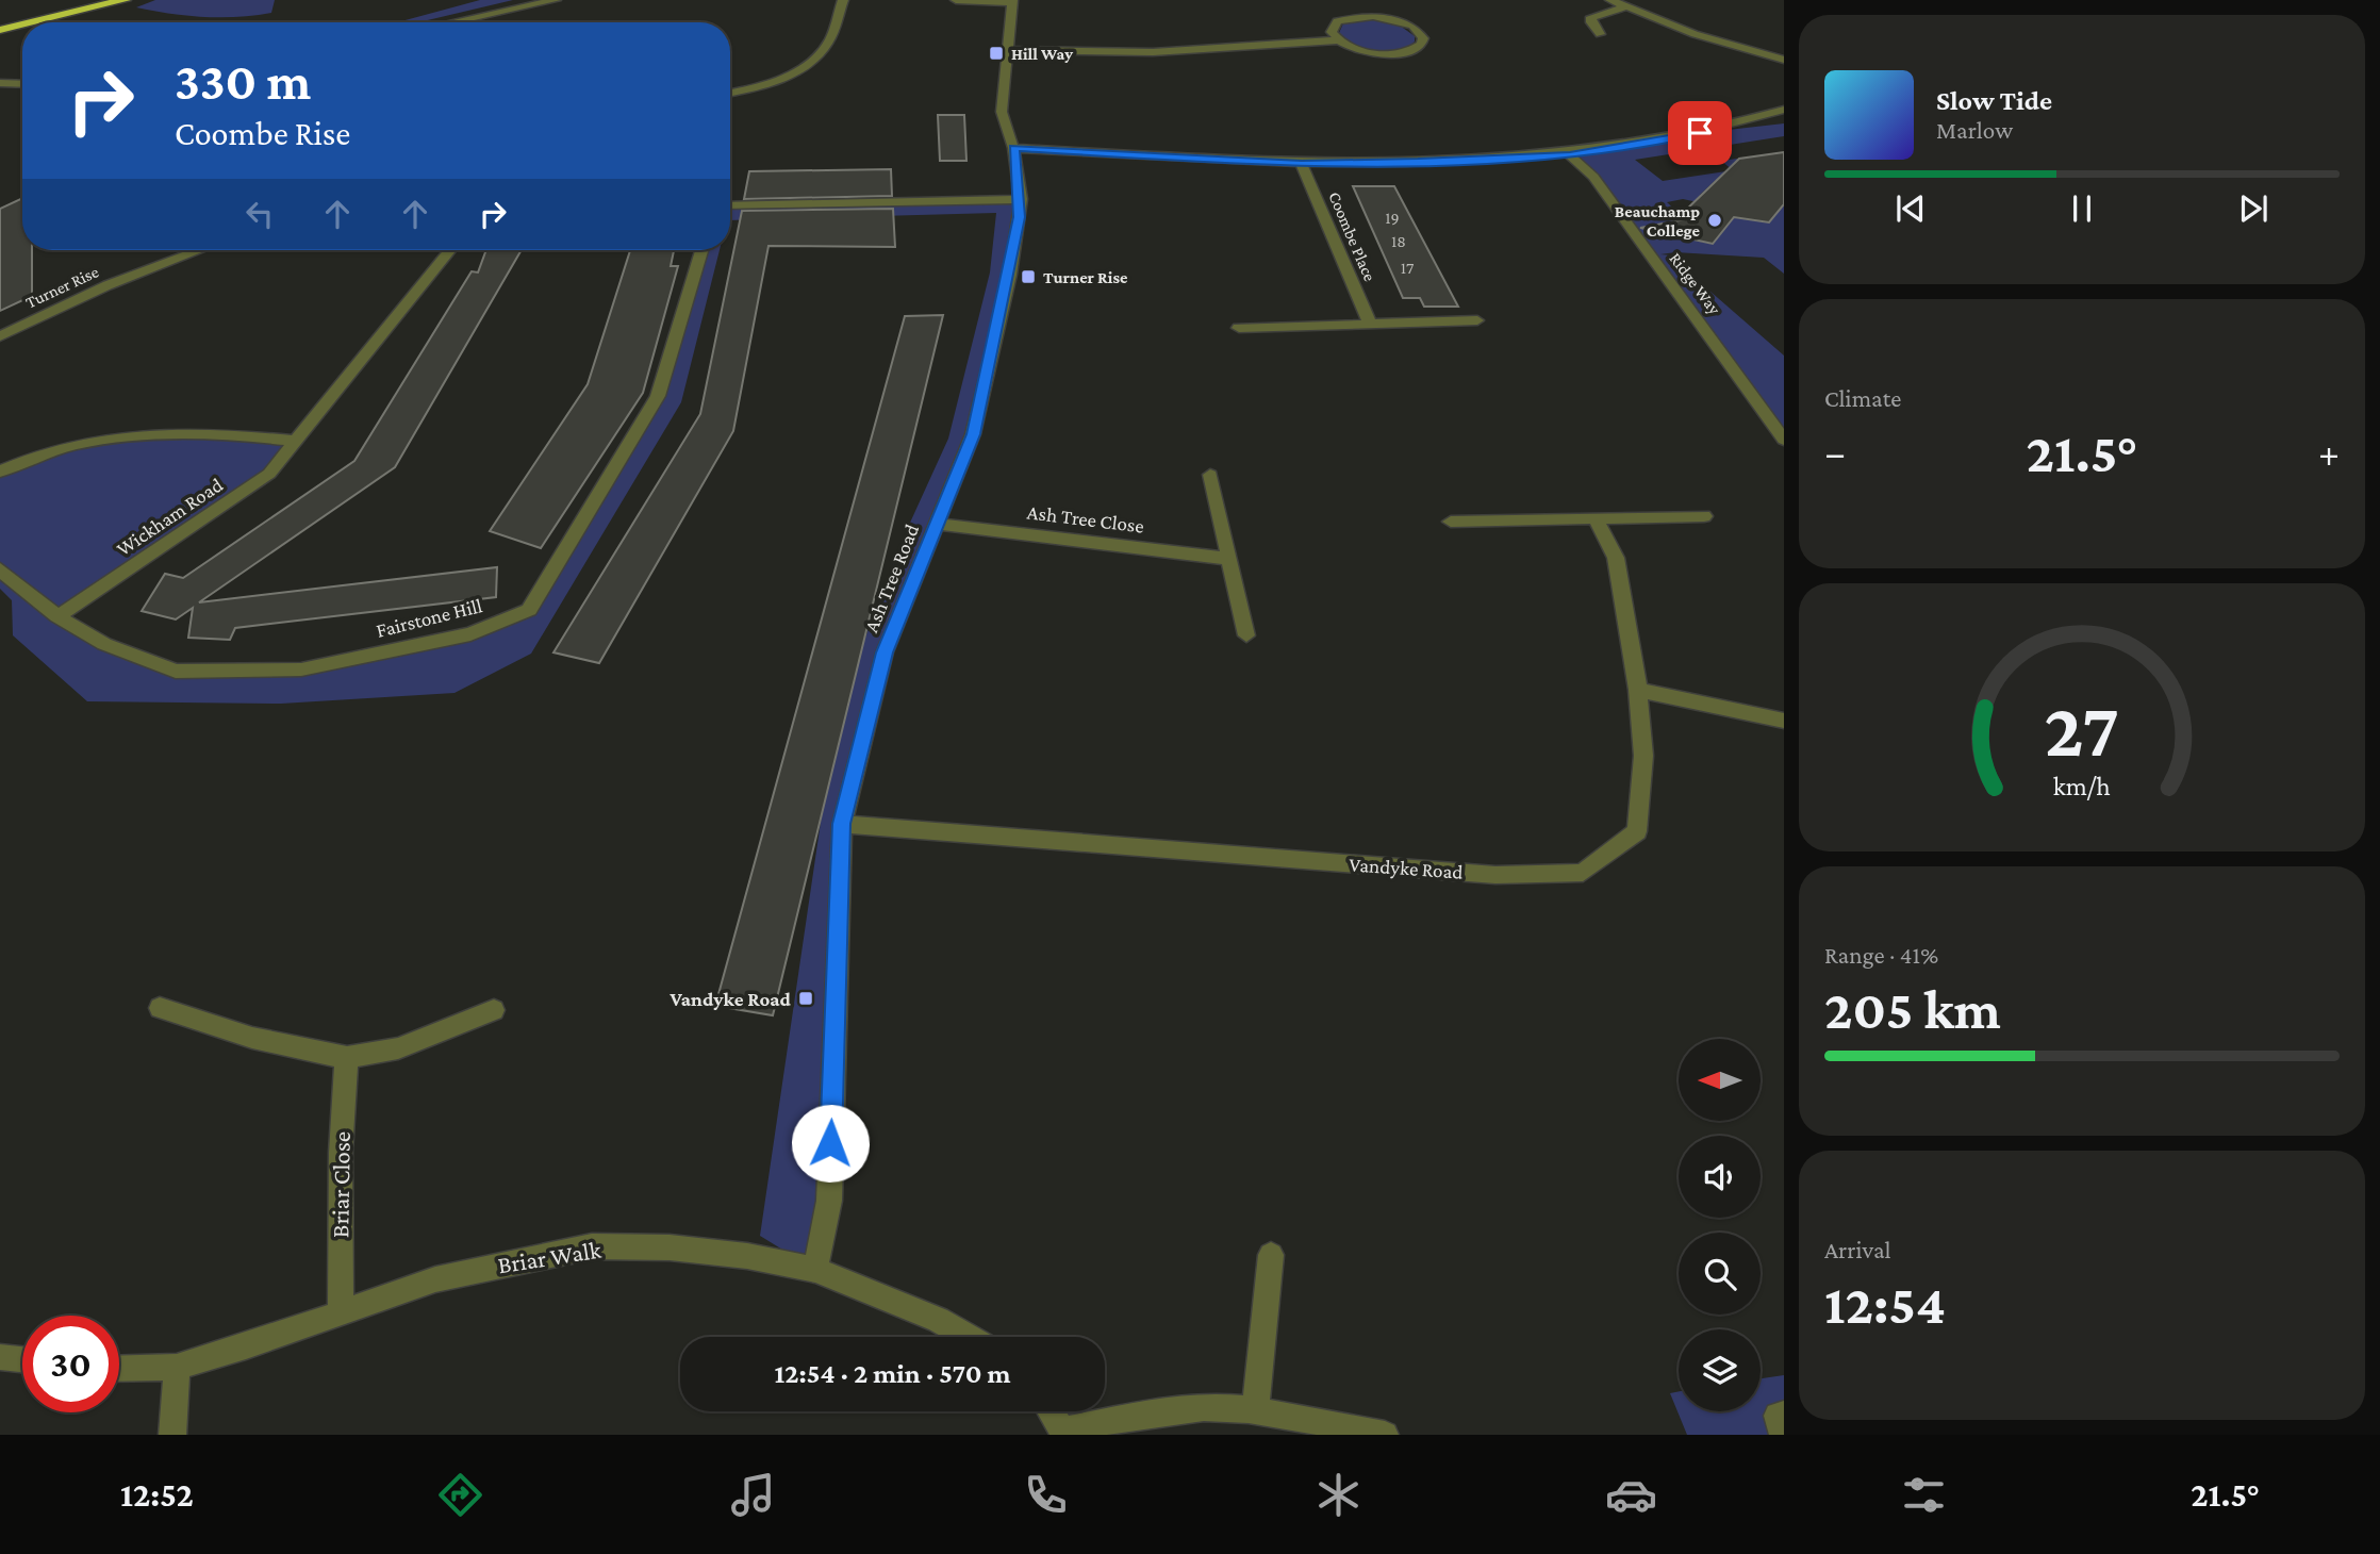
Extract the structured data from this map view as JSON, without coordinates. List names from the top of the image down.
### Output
{
  "streets": {
    "street": [
      "Coombe Place",
      "Ridge Way",
      "Turner Rise",
      "Wickham Road",
      "Ash Tree Close",
      "Ash Tree Road",
      "Fairstone Hill",
      "Vandyke Road",
      "Briar Close",
      "Briar Walk"
    ]
  },
  "crossings": [
    ["Wickham Road", "Fairstone Hill"],
    ["Ash Tree Close", "Ash Tree Road"],
    ["Ash Tree Road", "Vandyke Road"],
    ["Ash Tree Road", "Briar Walk"],
    ["Briar Close", "Briar Walk"]
  ],
  "places": {
    "transit": ["Hill Way", "Turner Rise", "Vandyke Road"],
    "other": ["Beauchamp College"]
  },
  "house_numbers": ["19", "18", "17"],
  "north": "left",
  "page": {
    "turn": ["330 m", "Coombe Rise"],
    "song": ["Slow Tide", "Marlow"],
    "tile": [
      "Climate",
      ["Range · 41%", "205 km"],
      ["Arrival", "12:54"]
    ],
    "heat": ["−", "21.5°", "+"],
    "limit": "30",
    "trip": "12:54 · 2 min · 570 m",
    "tabs": ["12:52", "21.5°"],
    "gauge": ["27", "km/h"]
  }
}
